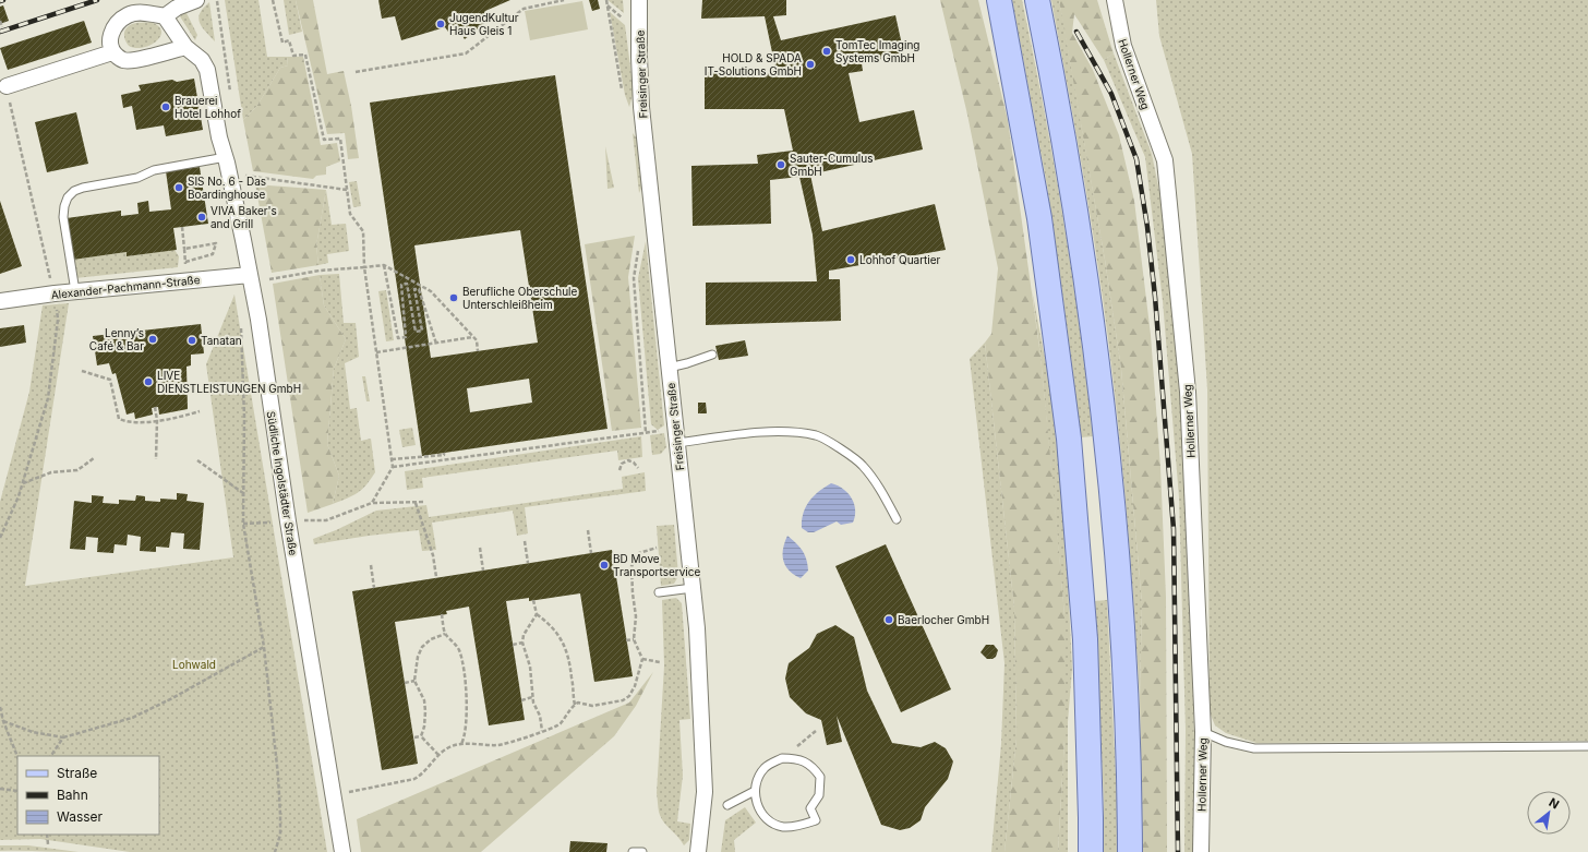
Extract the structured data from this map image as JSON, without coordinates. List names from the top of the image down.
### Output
{
  "streets": {
    "street": [
      "Freisinger Straße",
      "Hollerner Weg",
      "Alexander-Pachmann-Straße",
      "Südliche Ingolstädter Straße"
    ]
  },
  "crossings": [
    ["Alexander-Pachmann-Straße", "Südliche Ingolstädter Straße"]
  ],
  "parks": ["Lohwald"],
  "places": [
    "JugendKultur Haus Gleis 1",
    "TomTec Imaging Systems GmbH",
    "HOLD & SPADA IT-Solutions GmbH",
    "Brauerei Hotel Lohhof",
    "Sauter-Cumulus GmbH",
    "SIS No. 6 - Das Boardinghouse",
    "VIVA Baker's and Grill",
    "Lohhof Quartier",
    "Berufliche Oberschule Unterschleißheim",
    "Lenny’s Café & Bar",
    "Tanatan",
    "LIVE DIENSTLEISTUNGEN GmbH",
    "BD Move Transportservice",
    "Baerlocher GmbH"
  ],
  "legend": ["Straße", "Bahn", "Wasser"],
  "north": "top right"
}
